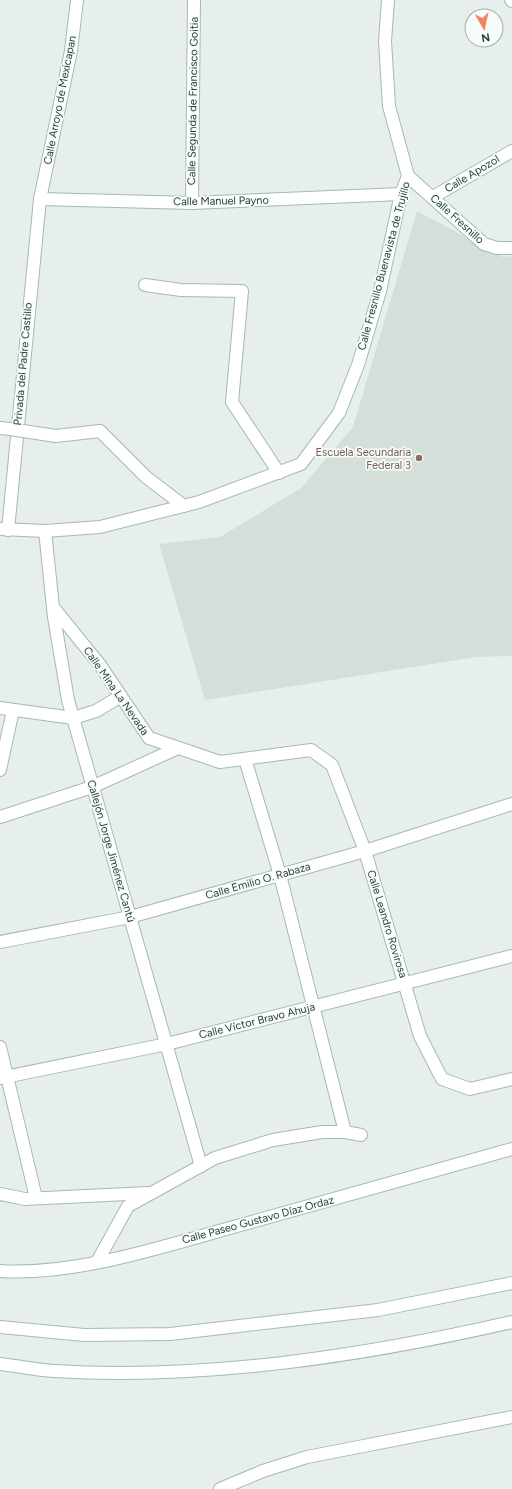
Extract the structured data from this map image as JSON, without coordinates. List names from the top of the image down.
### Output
{
  "streets": {
    "street": [
      "Calle Arroyo de Mexicapan",
      "Calle Segunda de Francisco Goitia",
      "Calle Apozol",
      "Calle Manuel Payno",
      "Calle Fresnillo",
      "Calle Fresnillo Buenavista de Trujillo",
      "Privada del Padre Castillo",
      "Calle Mina La Nevada",
      "Callejón Jorge Jiménez Cantú",
      "Calle Emilio O. Rabaza",
      "Calle Leandro Rovirosa",
      "Calle Víctor Bravo Ahuja",
      "Calle Paseo Gustavo Díaz Ordaz"
    ]
  },
  "crossings": [
    ["Calle Arroyo de Mexicapan", "Calle Manuel Payno"],
    ["Calle Arroyo de Mexicapan", "Privada del Padre Castillo"],
    ["Calle Segunda de Francisco Goitia", "Calle Manuel Payno"],
    ["Calle Apozol", "Calle Fresnillo"],
    ["Calle Manuel Payno", "Calle Fresnillo Buenavista de Trujillo"],
    ["Calle Manuel Payno", "Privada del Padre Castillo"],
    ["Calle Fresnillo", "Calle Fresnillo Buenavista de Trujillo"],
    ["Calle Fresnillo Buenavista de Trujillo", "Privada del Padre Castillo"],
    ["Calle Fresnillo Buenavista de Trujillo", "Callejón Jorge Jiménez Cantú"],
    ["Calle Mina La Nevada", "Callejón Jorge Jiménez Cantú"],
    ["Calle Mina La Nevada", "Calle Leandro Rovirosa"],
    ["Callejón Jorge Jiménez Cantú", "Calle Emilio O. Rabaza"],
    ["Callejón Jorge Jiménez Cantú", "Calle Víctor Bravo Ahuja"],
    ["Calle Emilio O. Rabaza", "Calle Leandro Rovirosa"],
    ["Calle Leandro Rovirosa", "Calle Víctor Bravo Ahuja"]
  ],
  "places": ["Escuela Secundaria Federal 3"],
  "north": "bottom"
}
